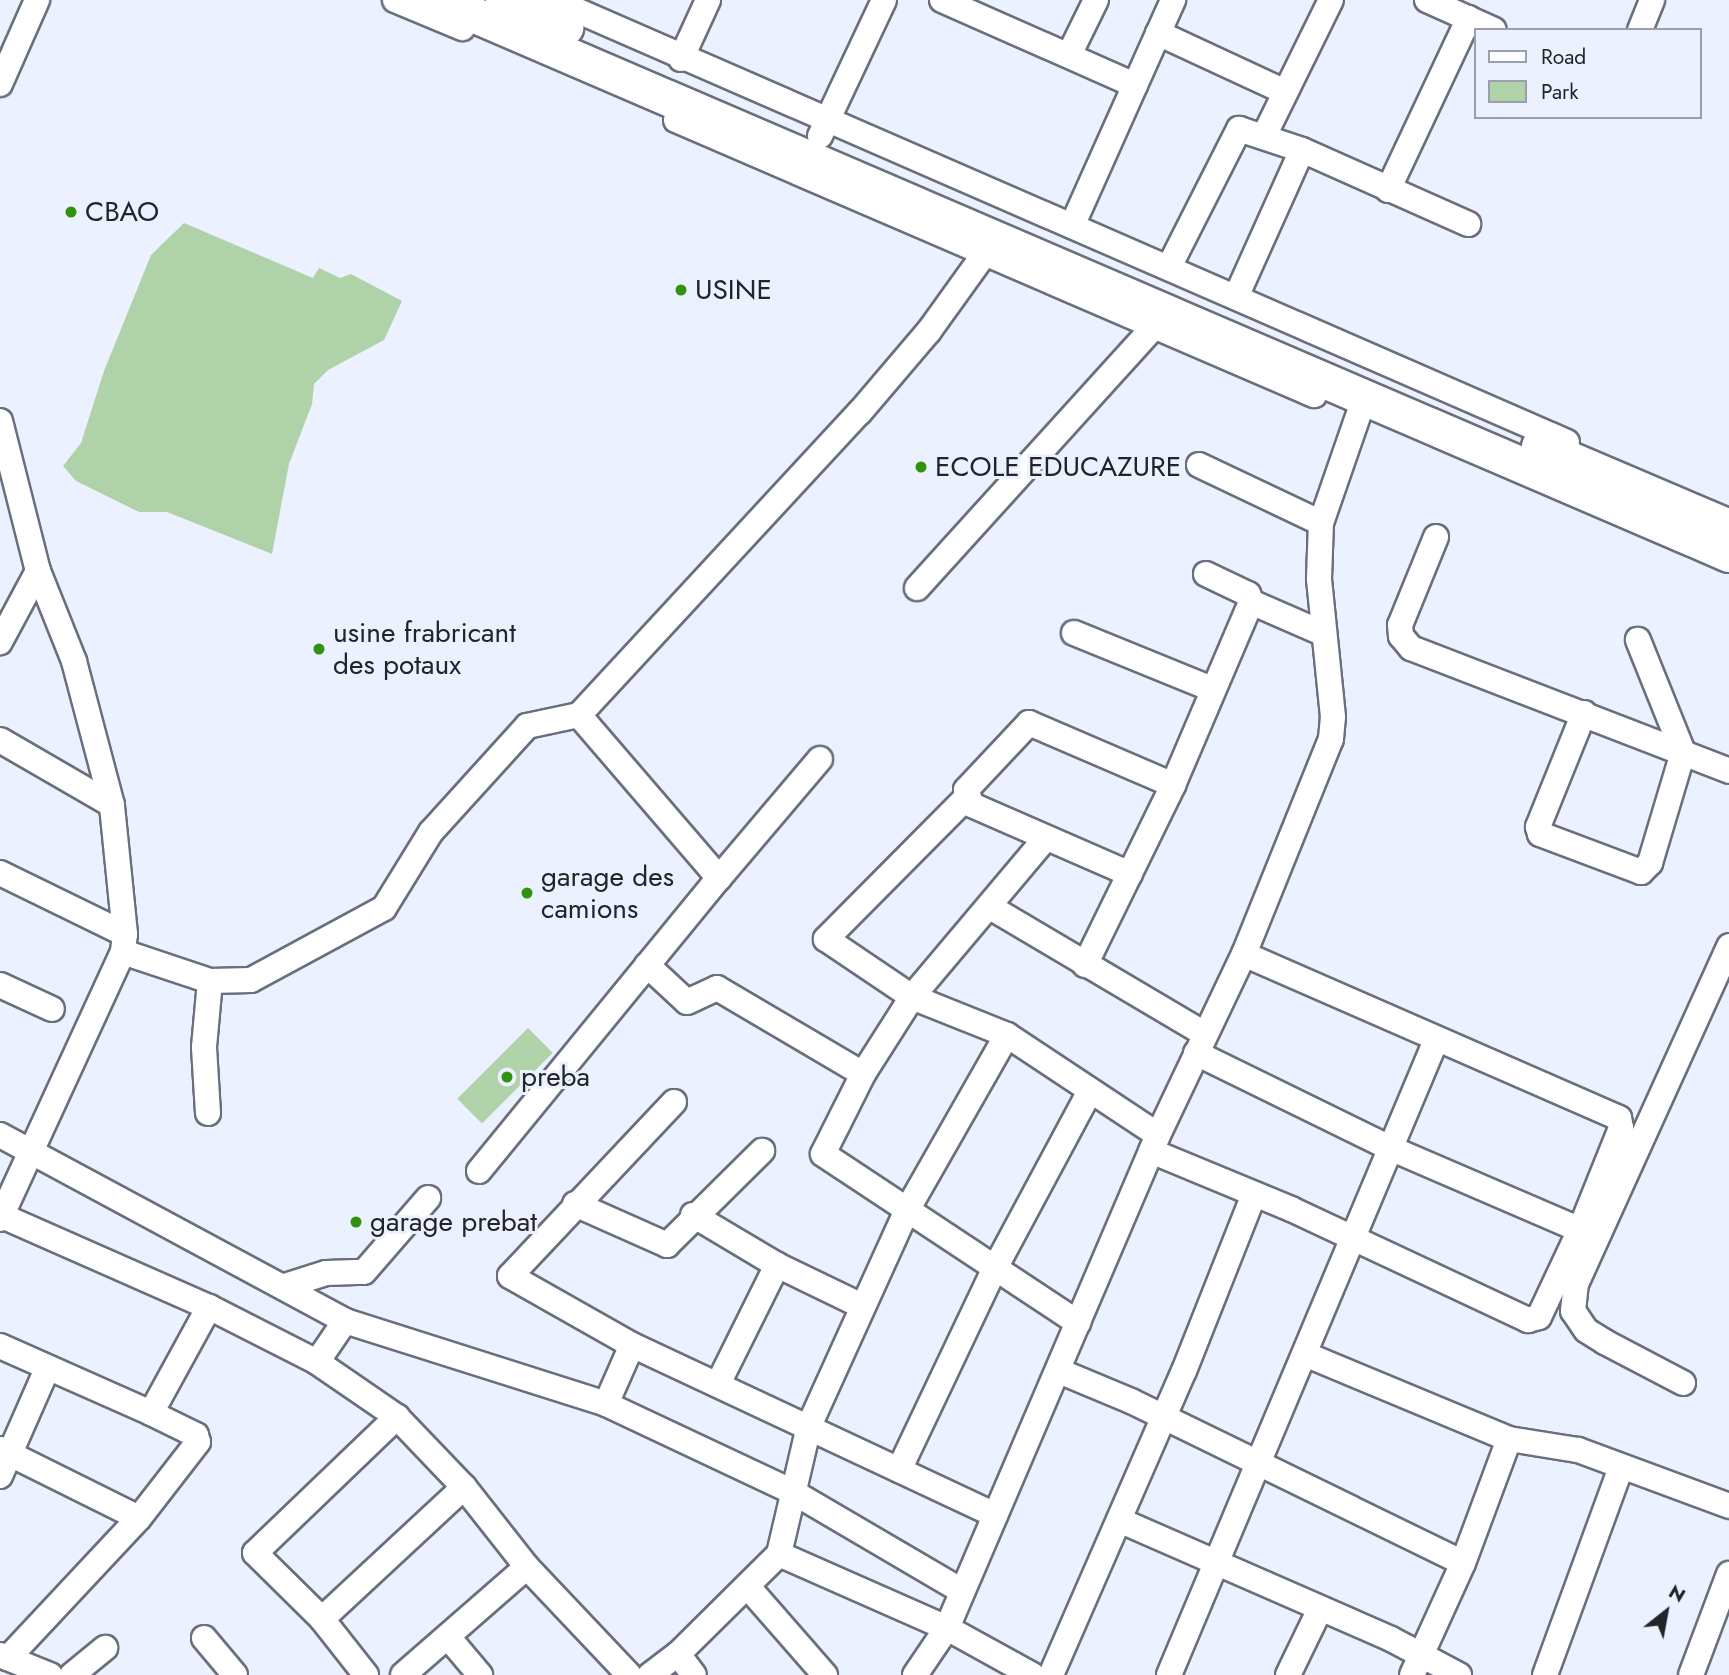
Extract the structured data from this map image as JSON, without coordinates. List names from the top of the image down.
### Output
{
  "places": [
    "CBAO",
    "USINE",
    "ECOLE EDUCAZURE",
    "usine frabricant des potaux",
    "garage des camions",
    "preba",
    "garage prebat"
  ],
  "legend": ["Road", "Park"],
  "north": "top right"
}
